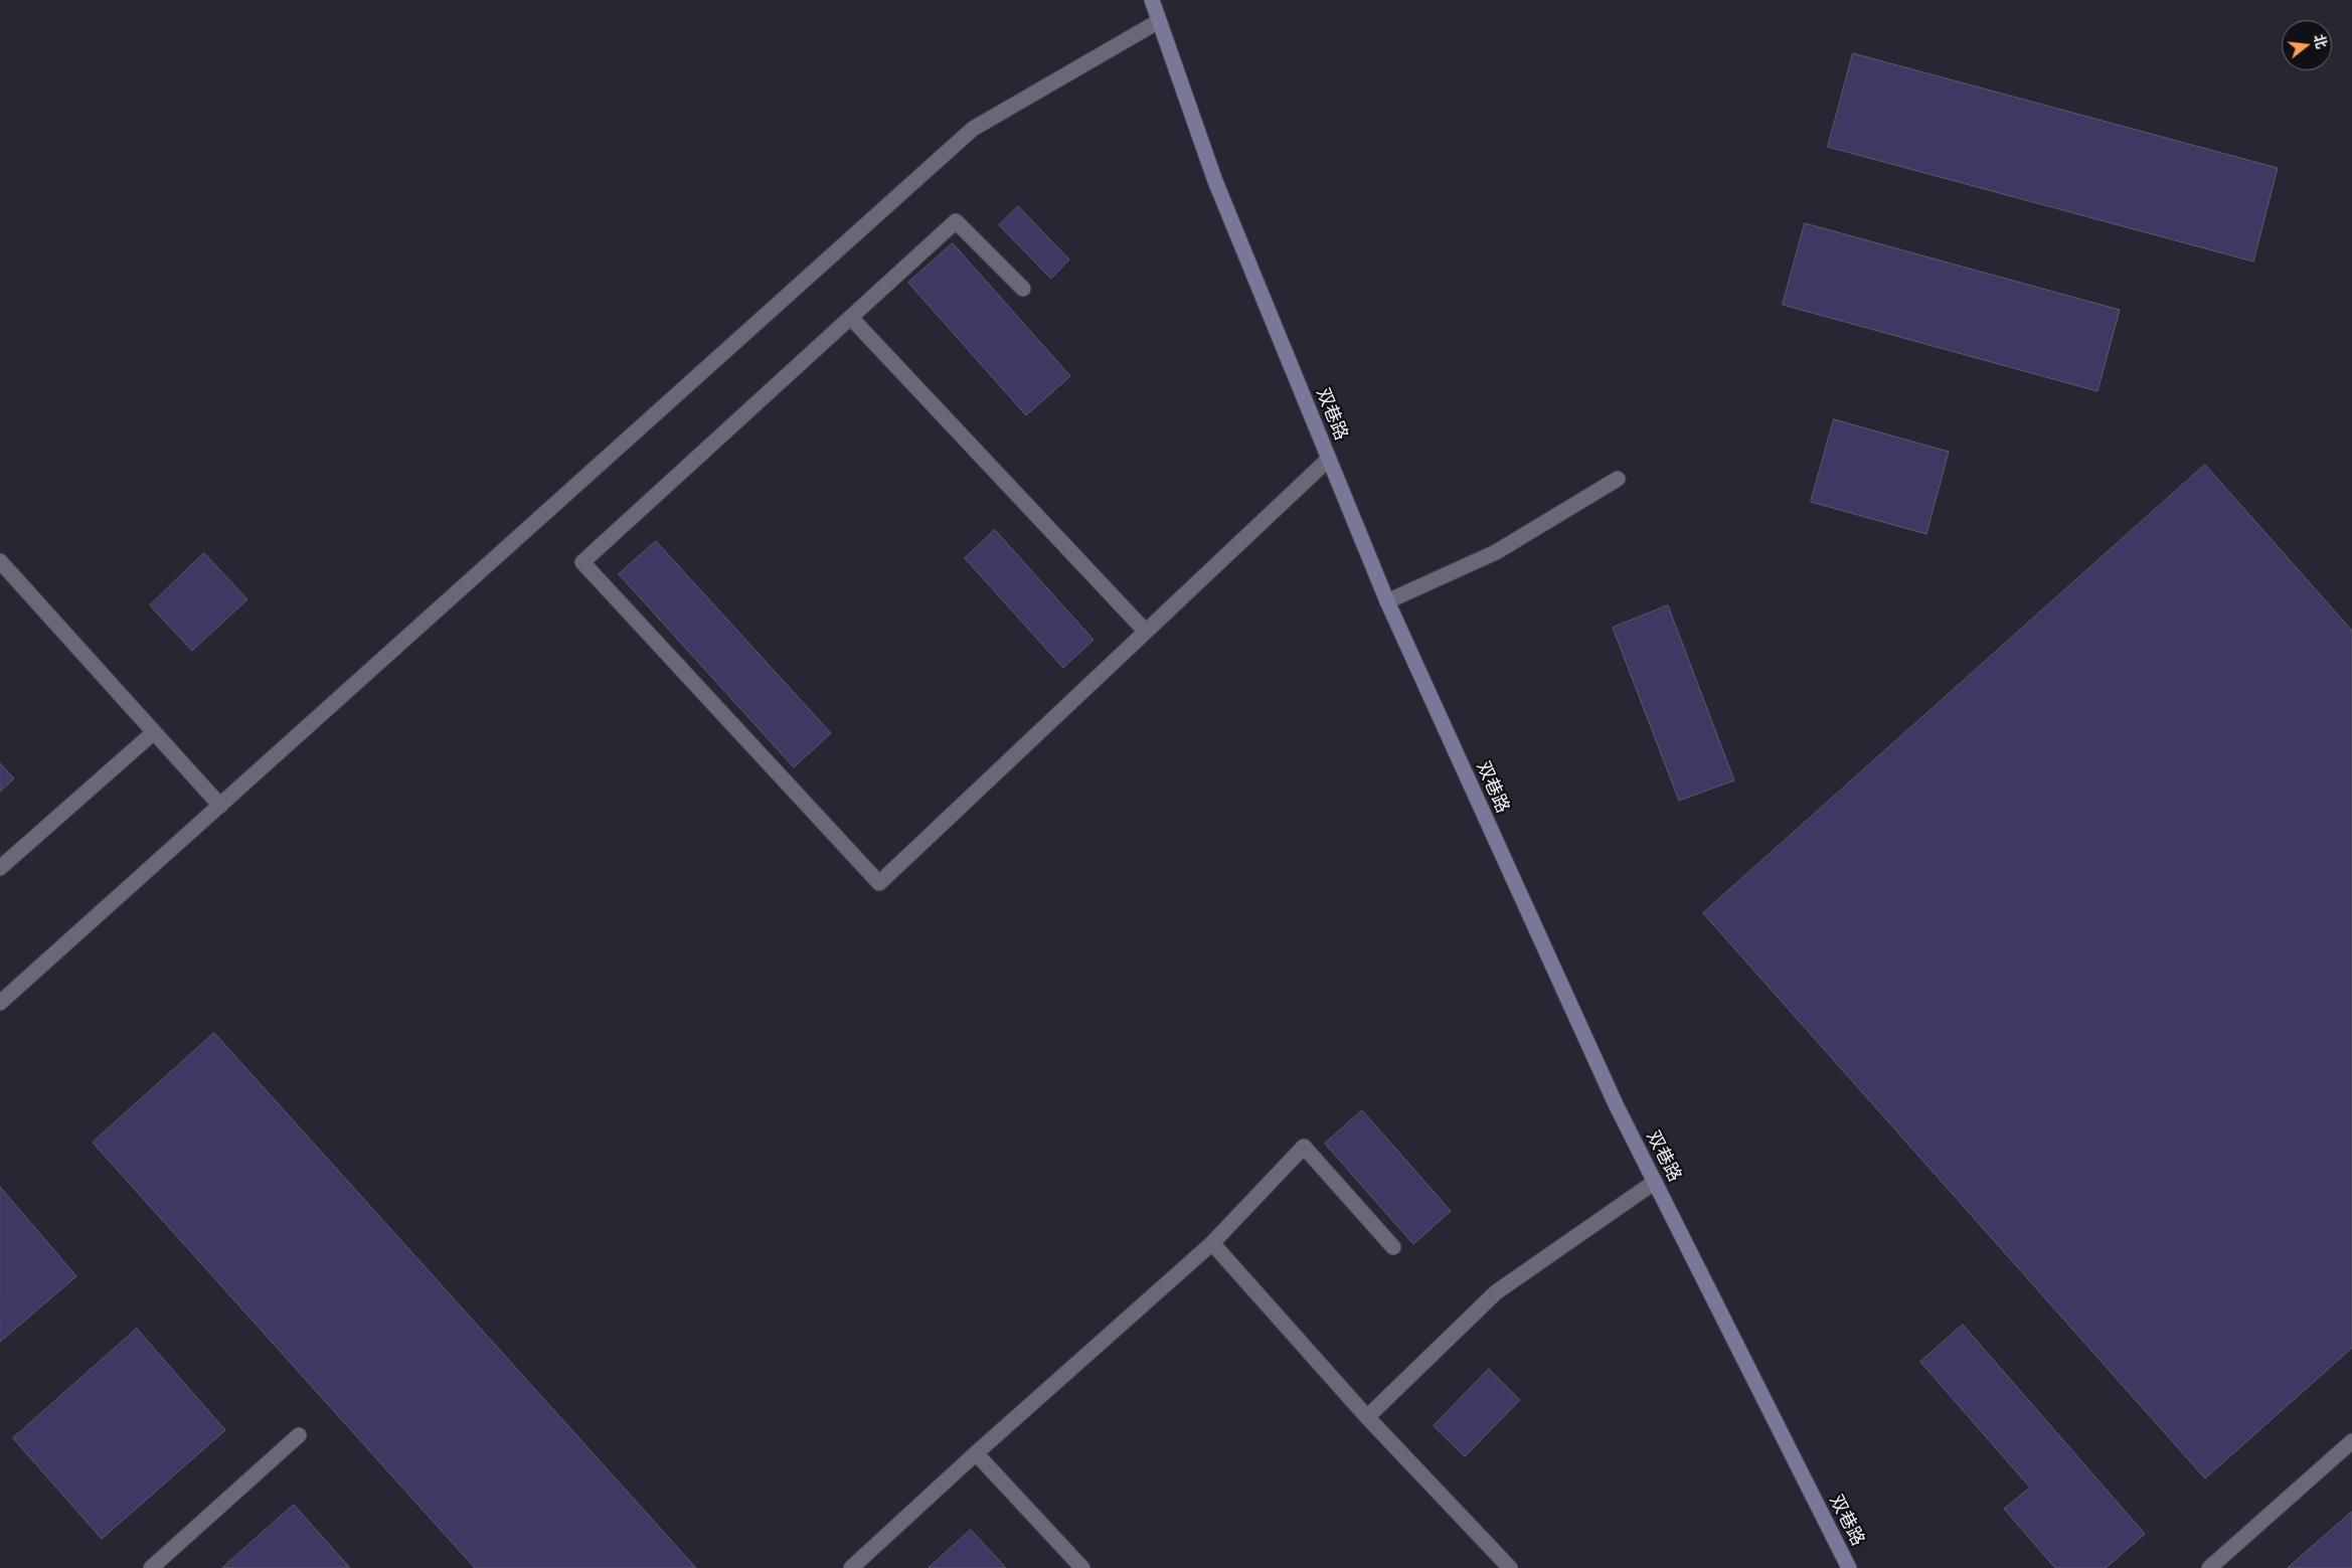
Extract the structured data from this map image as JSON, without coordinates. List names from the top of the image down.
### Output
{
  "streets": {
    "main road": ["双巷路"]
  },
  "north": "right"
}
